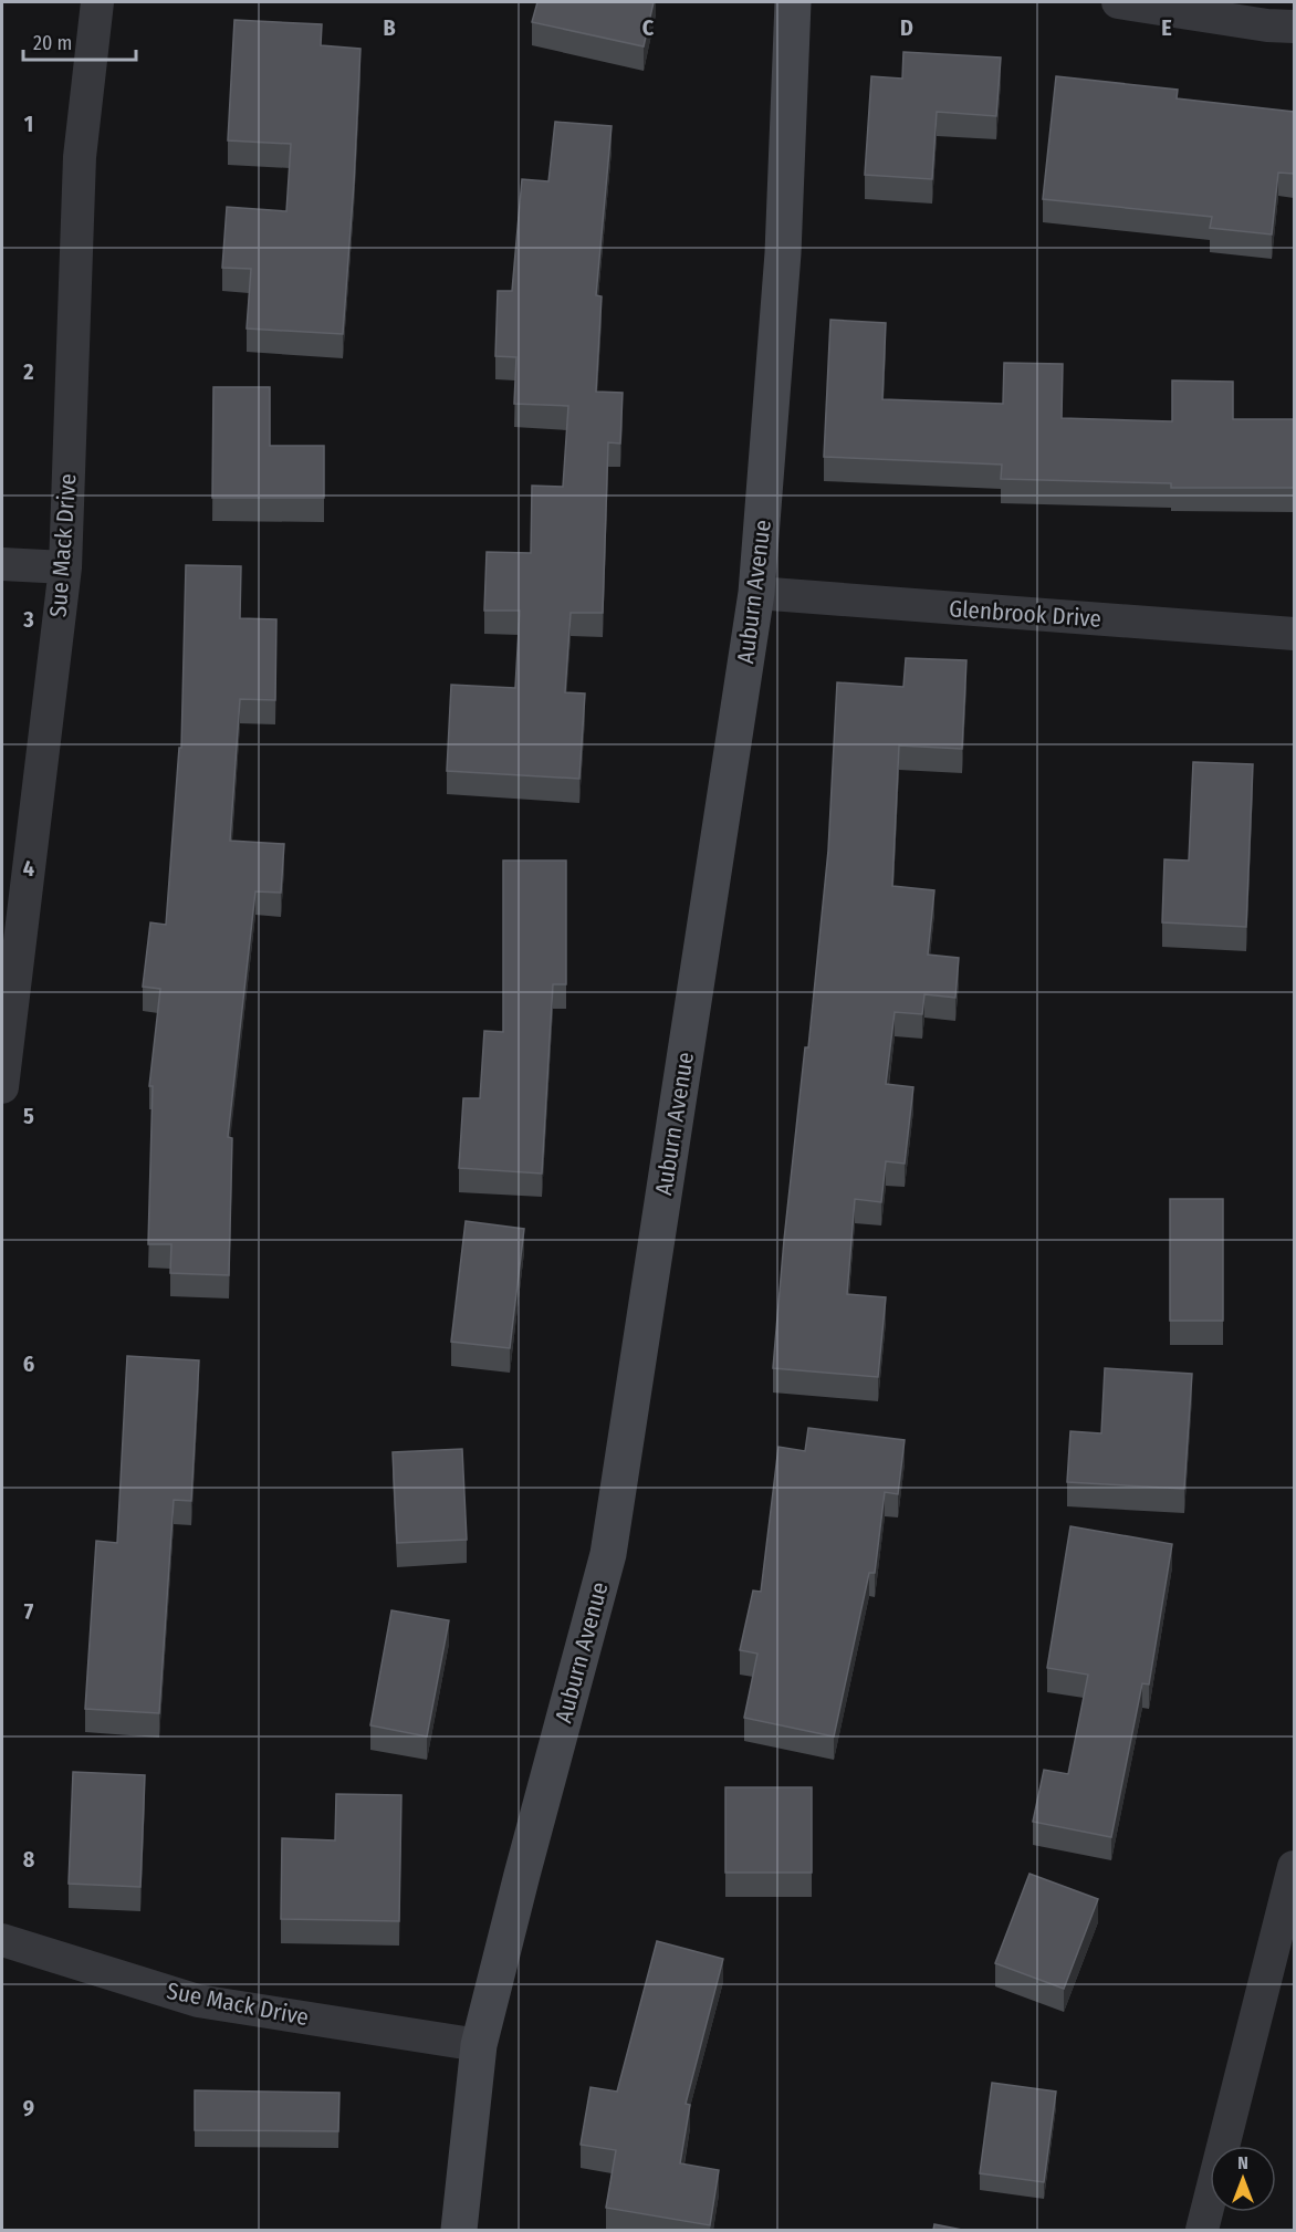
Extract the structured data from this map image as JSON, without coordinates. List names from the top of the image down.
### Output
{
  "streets": {
    "street": ["Sue Mack Drive", "Auburn Avenue", "Glenbrook Drive"]
  },
  "crossings": [
    ["Sue Mack Drive", "Auburn Avenue"],
    ["Auburn Avenue", "Glenbrook Drive"]
  ],
  "scale_bar": "20 m",
  "north": "top",
  "grid": {
    "columns": [
      "B",
      "C",
      "D",
      "E"
    ],
    "rows": [
      "1",
      "2",
      "3",
      "4",
      "5",
      "6",
      "7",
      "8",
      "9"
    ]
  }
}
